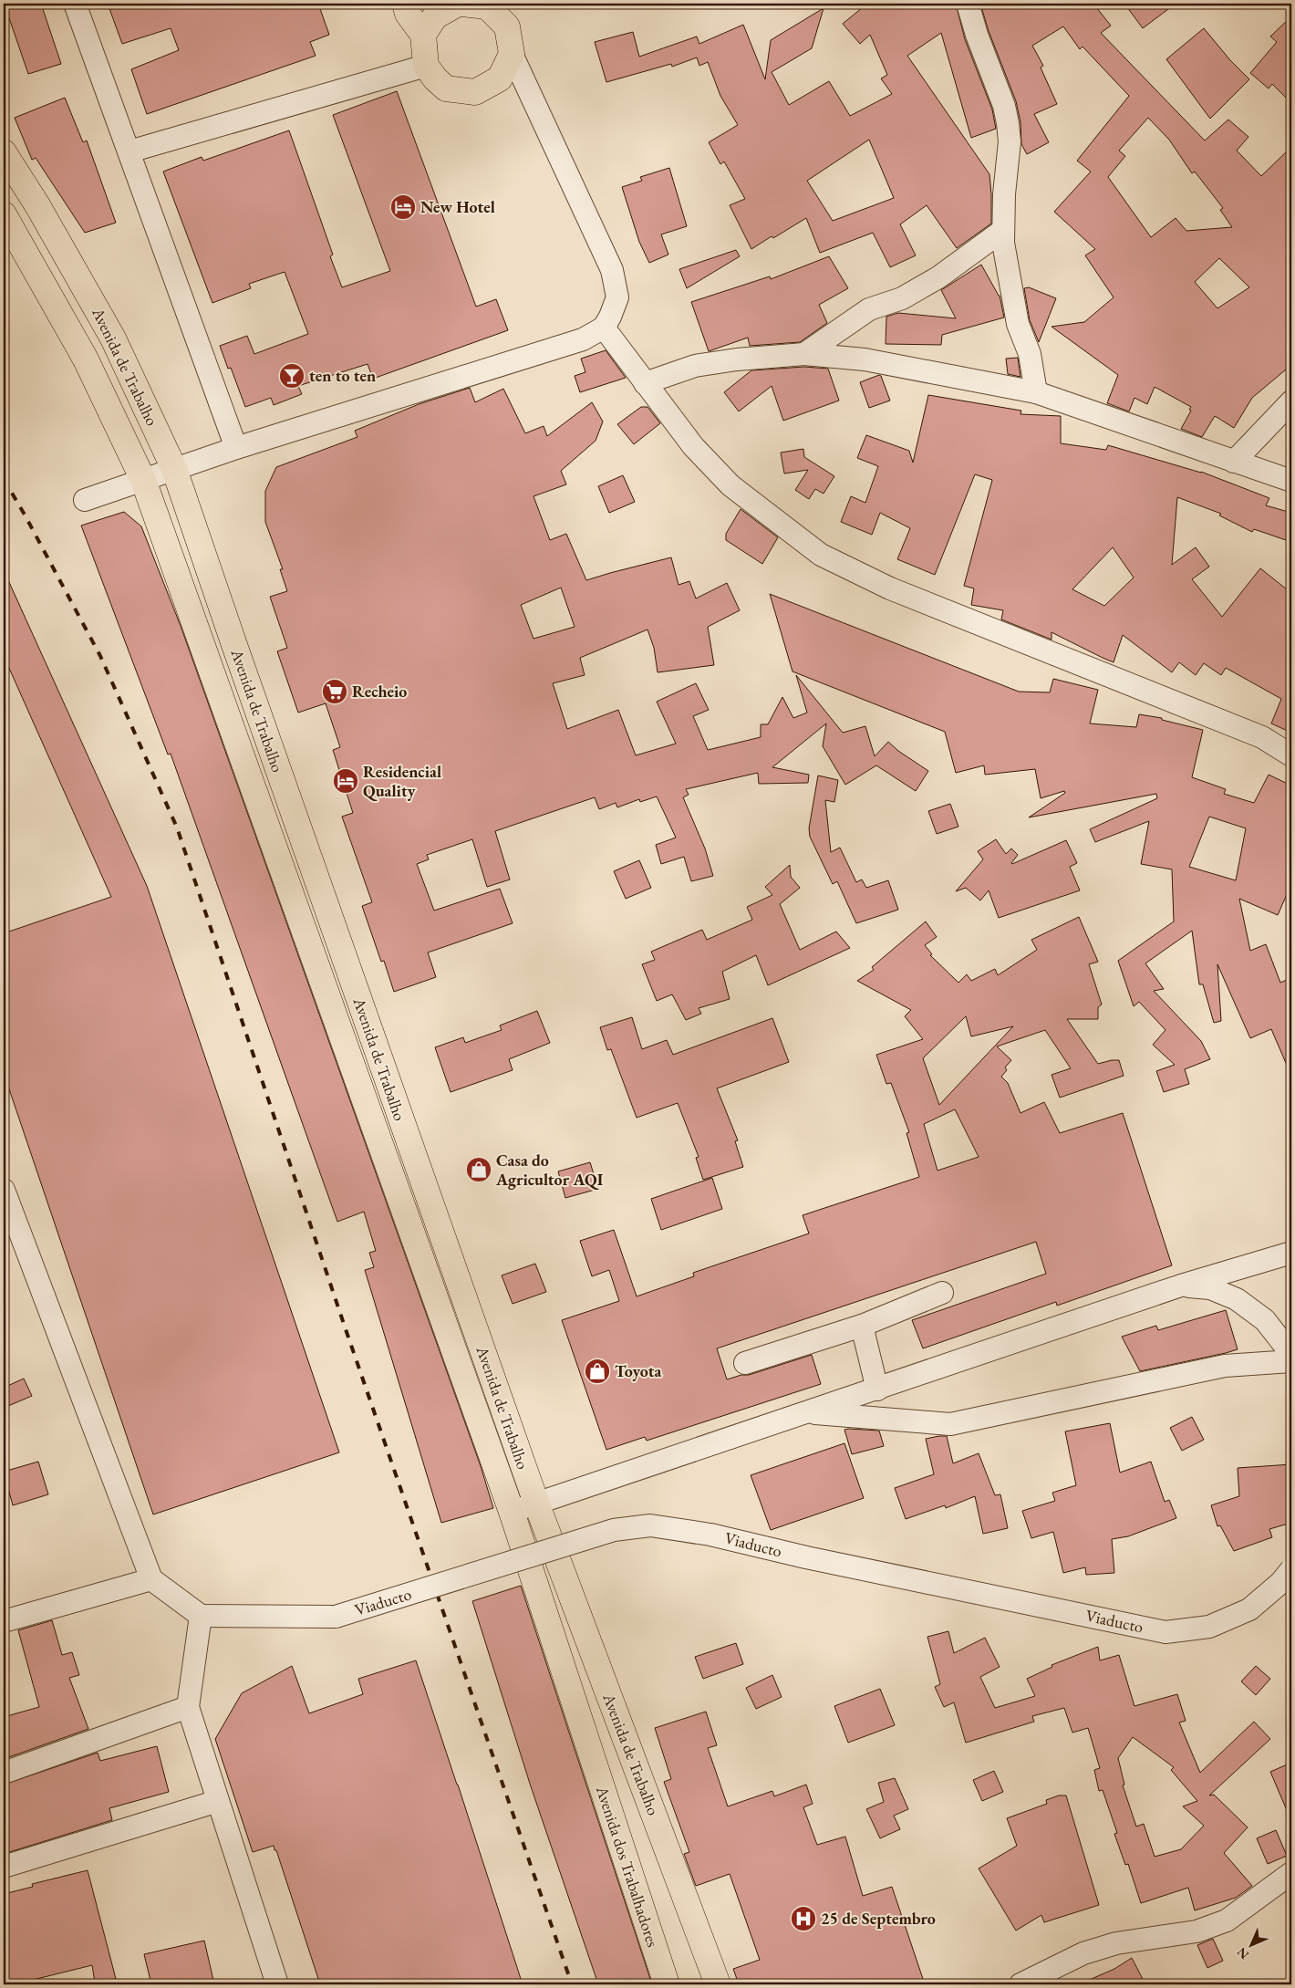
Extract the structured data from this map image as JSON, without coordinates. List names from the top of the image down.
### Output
{
  "streets": {
    "main road": ["Avenida de Trabalho", "Avenida dos Trabalhadores"],
    "street": ["Viaducto"]
  },
  "crossings": [
    ["Avenida de Trabalho", "Avenida dos Trabalhadores"]
  ],
  "places": {
    "hotel": ["New Hotel", "Residencial Quality"],
    "bar": ["ten to ten"],
    "supermarket": ["Recheio"],
    "shop": ["Casa do Agricultor AQI", "Toyota"],
    "hospital": ["25 de Septembro"]
  },
  "north": "bottom left"
}
